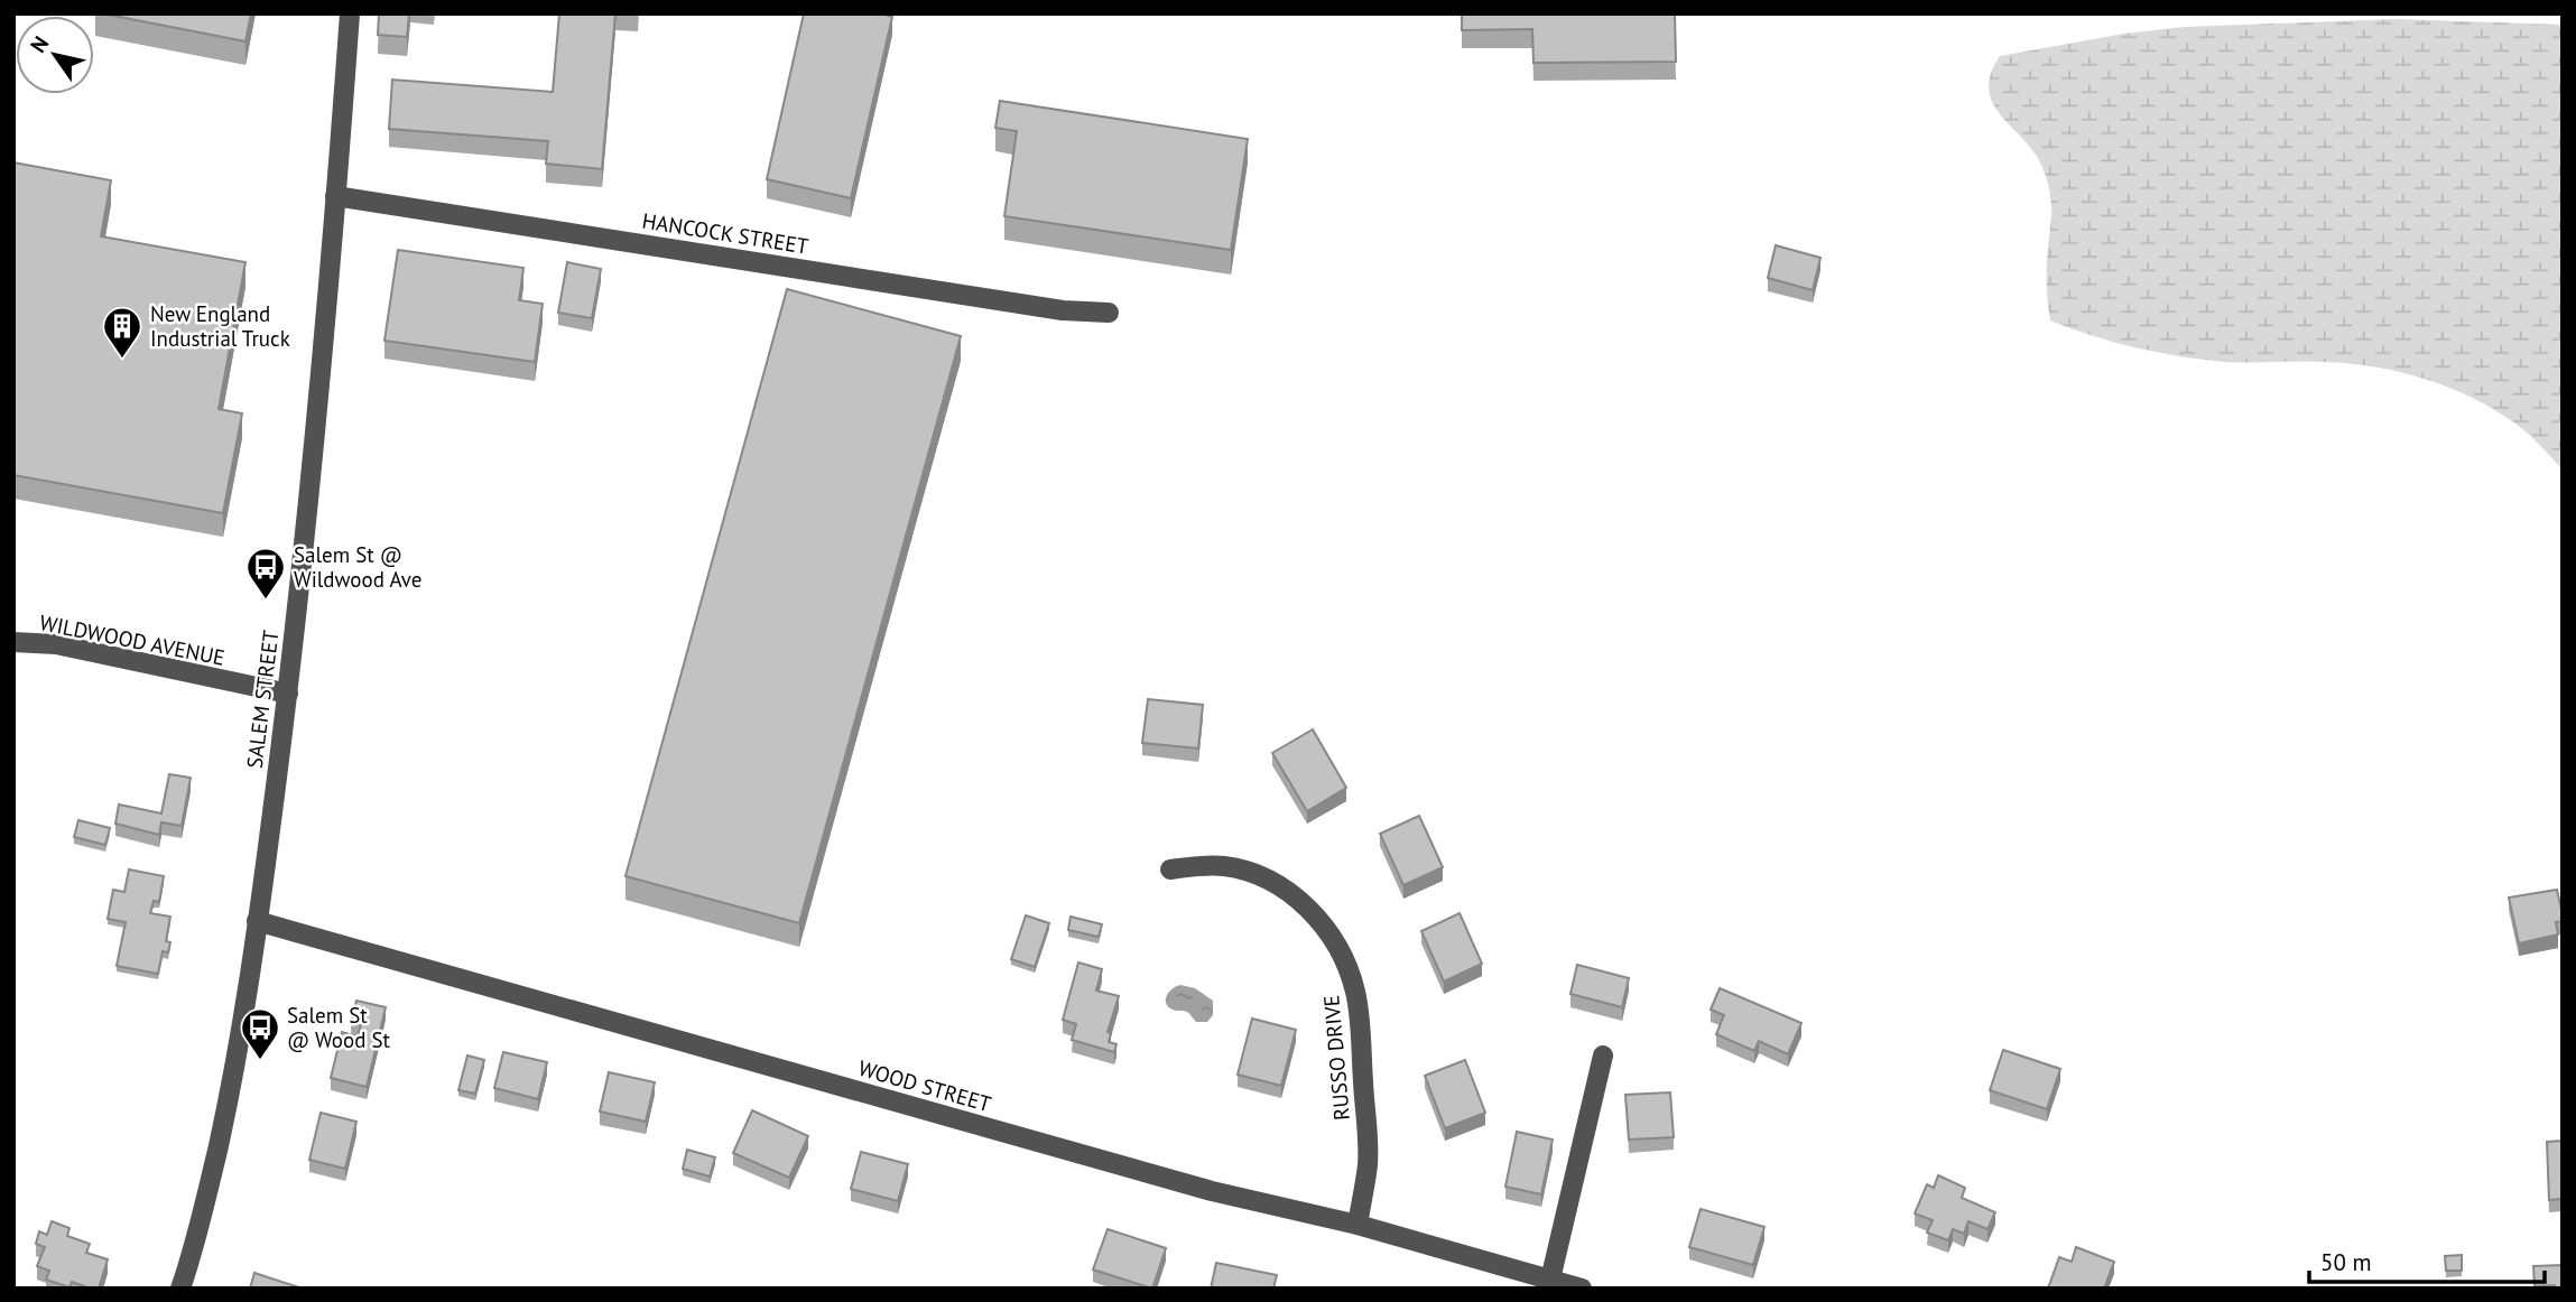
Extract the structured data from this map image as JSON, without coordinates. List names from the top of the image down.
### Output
{
  "streets": {
    "street": [
      "HANCOCK STREET",
      "WILDWOOD AVENUE",
      "SALEM STREET",
      "RUSSO DRIVE",
      "WOOD STREET"
    ]
  },
  "crossings": [
    ["HANCOCK STREET", "SALEM STREET"],
    ["WILDWOOD AVENUE", "SALEM STREET"],
    ["SALEM STREET", "WOOD STREET"],
    ["RUSSO DRIVE", "WOOD STREET"]
  ],
  "places": {
    "building": ["New England Industrial Truck"],
    "bus stop": ["Salem St @ Wildwood Ave", "Salem St @ Wood St"]
  },
  "scale_bar": "50 m",
  "north": "top left"
}
